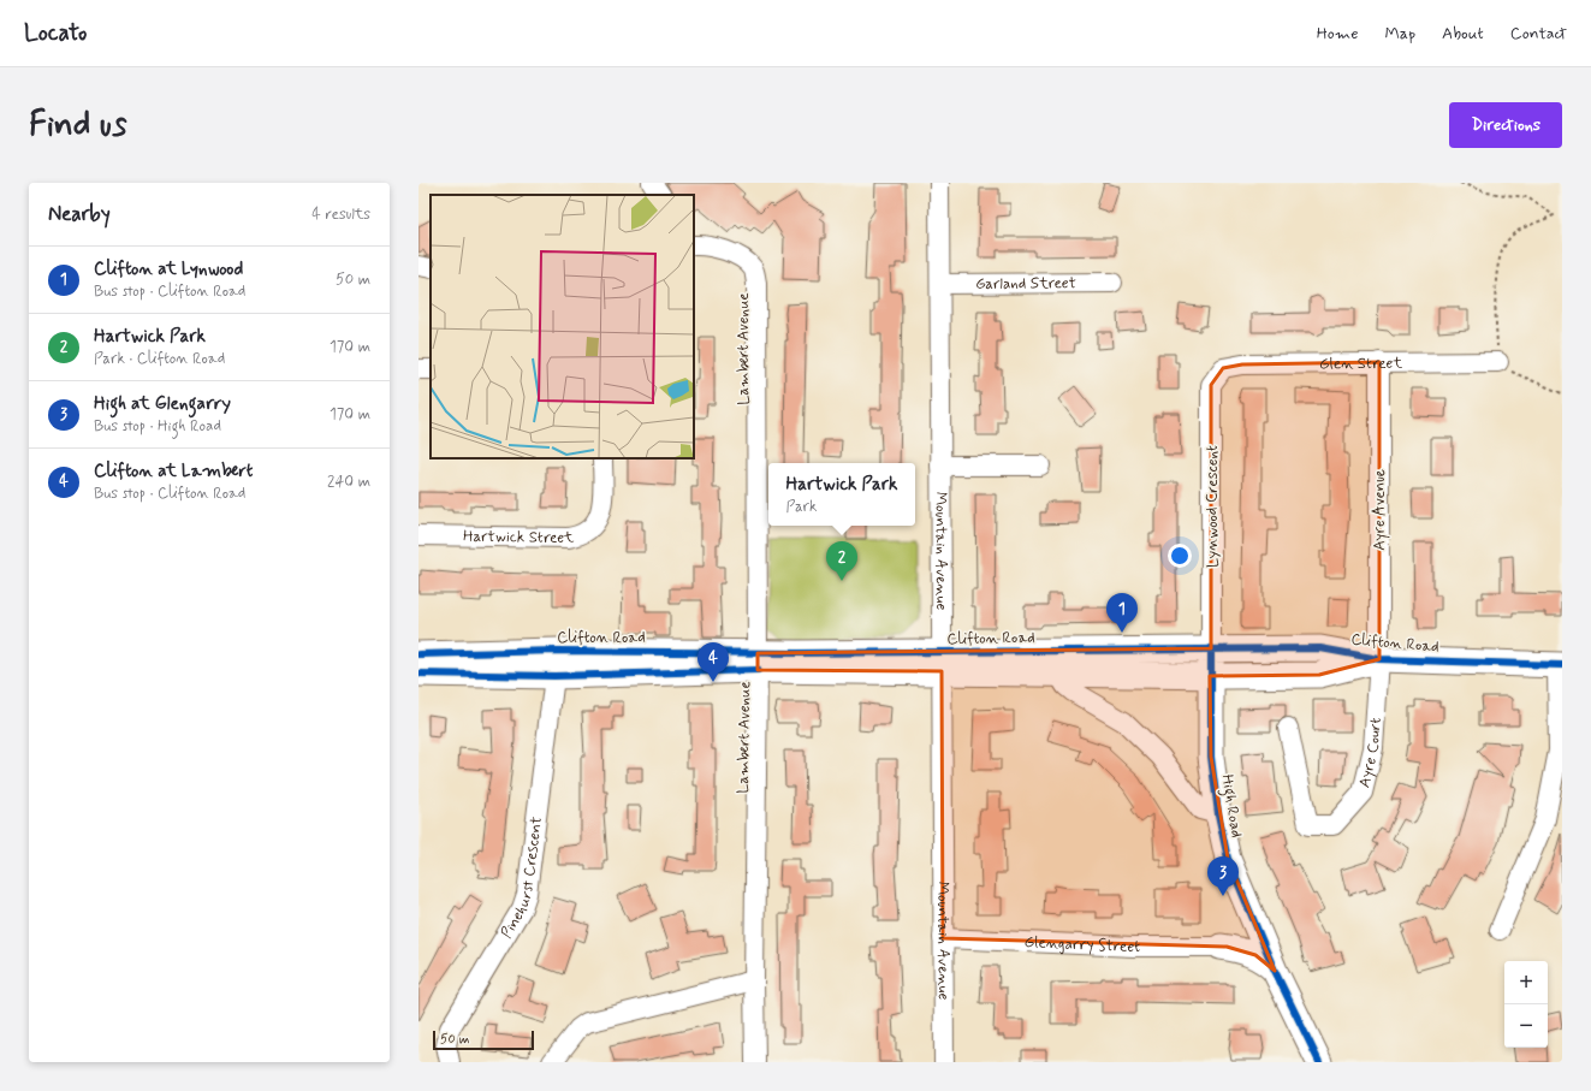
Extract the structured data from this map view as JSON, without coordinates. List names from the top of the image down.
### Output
{
  "streets": {
    "main road": ["Clifton Road", "High Road"],
    "street": [
      "Garland Street",
      "Lambert Avenue",
      "Glen Street",
      "Lynwood Crescent",
      "Ayre Avenue",
      "Hartwick Street",
      "Mountain Avenue",
      "Ayre Court",
      "Pinehurst Crescent",
      "Glengarry Street"
    ]
  },
  "crossings": [
    ["Garland Street", "Mountain Avenue"],
    ["Lambert Avenue", "Clifton Road"],
    ["Glen Street", "Lynwood Crescent"],
    ["Glen Street", "Ayre Avenue"],
    ["Lynwood Crescent", "Clifton Road"],
    ["Lynwood Crescent", "High Road"],
    ["Ayre Avenue", "Clifton Road"],
    ["Ayre Avenue", "Ayre Court"],
    ["Mountain Avenue", "Clifton Road"],
    ["Mountain Avenue", "Glengarry Street"],
    ["Clifton Road", "Ayre Court"],
    ["Clifton Road", "High Road"],
    ["Clifton Road", "Pinehurst Crescent"]
  ],
  "scale_bar": "50 m",
  "page": {
    "header": "Locato",
    "nav": [
      "Home",
      "Map",
      "About",
      "Contact"
    ],
    "buttons": "Directions",
    "title": "Find us",
    "heading": ["Nearby", "4 results"],
    "list": [
      {
        "mark": "1",
        "name": "Clifton at Lynwood",
        "note": "Bus stop · Clifton Road",
        "value": "50 m"
      },
      {
        "mark": "2",
        "name": "Hartwick Park",
        "note": "Park · Clifton Road",
        "value": "170 m"
      },
      {
        "mark": "3",
        "name": "High at Glengarry",
        "note": "Bus stop · High Road",
        "value": "170 m"
      },
      {
        "mark": "4",
        "name": "Clifton at Lambert",
        "note": "Bus stop · Clifton Road",
        "value": "240 m"
      }
    ],
    "popup": ["Hartwick Park", "Park"],
    "pins": [
      "2",
      "1",
      "4",
      "3"
    ],
    "map_buttons": ["+", "−"],
    "scale": "50 m"
  }
}
